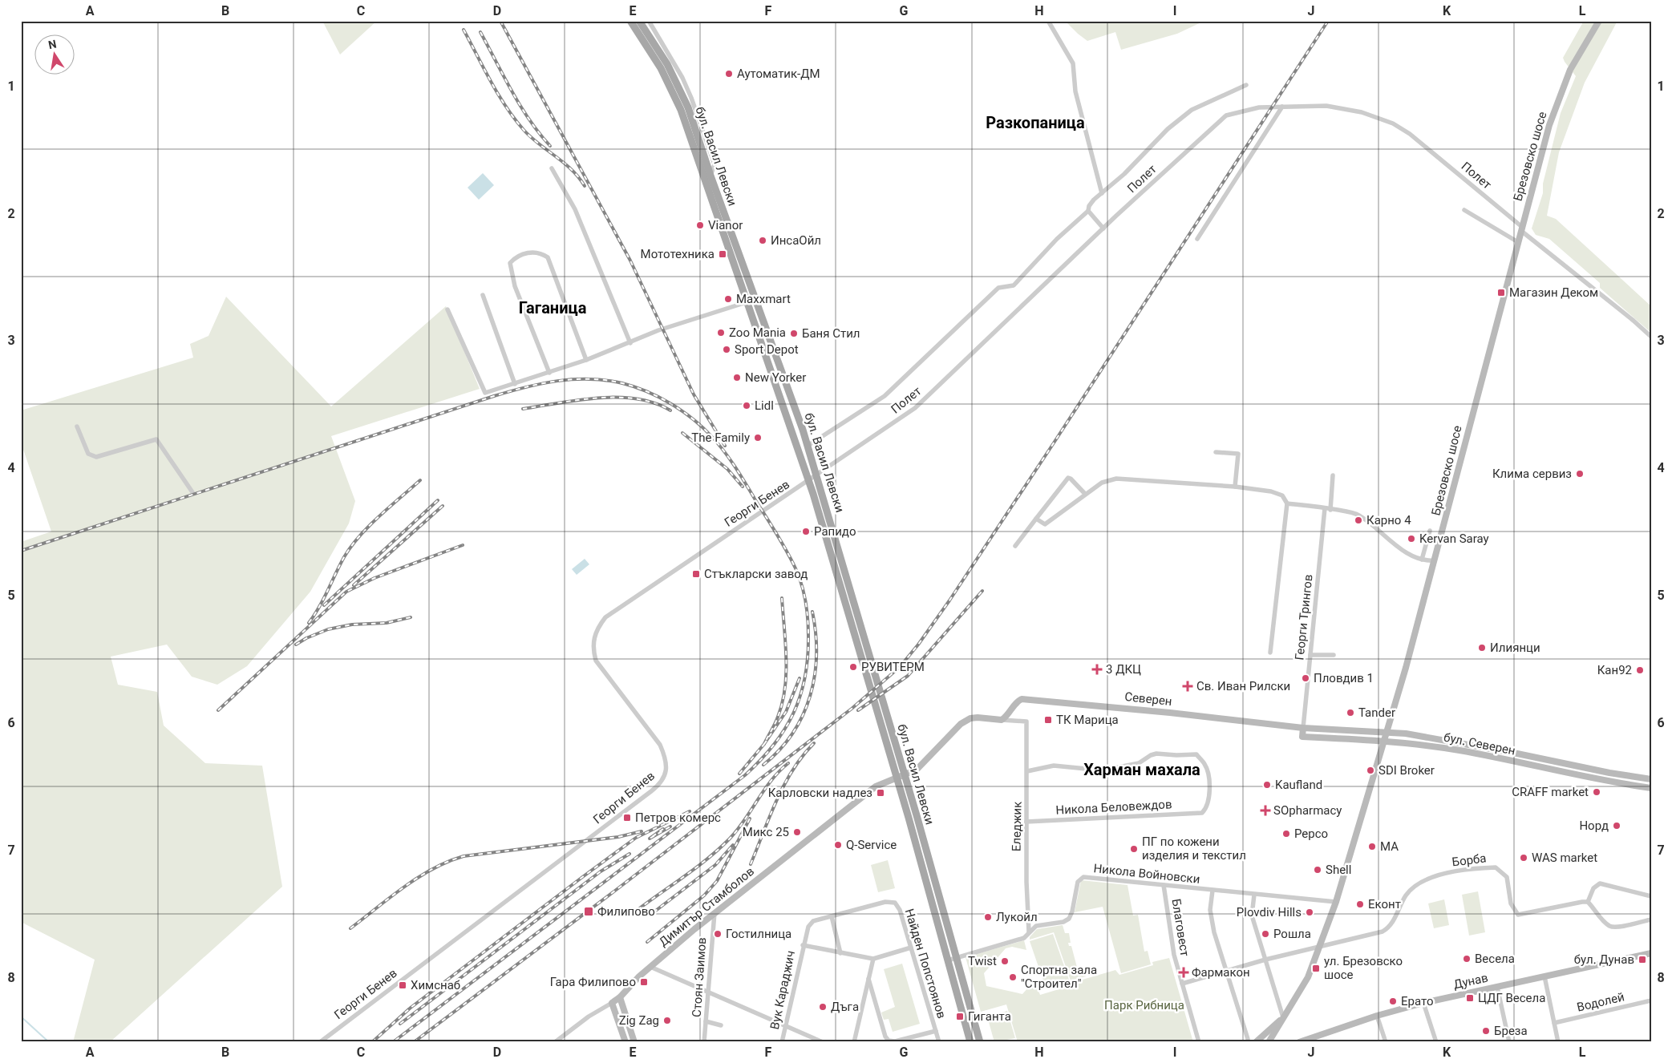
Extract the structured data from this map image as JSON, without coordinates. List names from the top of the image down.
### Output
{
  "streets": {
    "main road": [
      "бул. Васил Левски",
      "Брезовско шосе",
      "Северен",
      "бул. Северен",
      "Димитър Стамболов",
      "Дунав"
    ],
    "street": [
      "Полет",
      "Георги Бенев",
      "Георги Трингов",
      "Никола Беловеждов",
      "Еледжик",
      "Борба",
      "Никола Войновски",
      "Благовест",
      "Найден Попстоянов",
      "Стоян Заимов",
      "Вук Караджич",
      "Водолей"
    ]
  },
  "crossings": [
    ["бул. Васил Левски", "Полет"],
    ["бул. Васил Левски", "Георги Бенев"],
    ["бул. Васил Левски", "Никола Войновски"],
    ["Брезовско шосе", "Полет"],
    ["Брезовско шосе", "бул. Северен"],
    ["Брезовско шосе", "Борба"],
    ["Брезовско шосе", "Никола Войновски"],
    ["Полет", "Георги Бенев"],
    ["Георги Трингов", "Северен"],
    ["Георги Трингов", "бул. Северен"],
    ["Северен", "бул. Северен"],
    ["Северен", "Еледжик"],
    ["Северен", "Димитър Стамболов"],
    ["Никола Беловеждов", "Еледжик"],
    ["Еледжик", "Никола Войновски"],
    ["Еледжик", "Димитър Стамболов"],
    ["Никола Войновски", "Благовест"],
    ["Димитър Стамболов", "Стоян Заимов"],
    ["Найден Попстоянов", "Вук Караджич"]
  ],
  "districts": ["Разкопаница", "Гаганица", "Харман махала"],
  "parks": ["Парк Рибница"],
  "places": {
    "other": [
      "Аутоматик-ДМ",
      "Vianor",
      "ИнсаОйл",
      "Maxxmart",
      "Zoo Mania",
      "Баня Стил",
      "Sport Depot",
      "New Yorker",
      "Lidl",
      "The Family",
      "Клима сервиз",
      "Карно 4",
      "Рапидо",
      "Kervan Saray",
      "Илиянци",
      "РУВИТЕРМ",
      "Кан92",
      "Пловдив 1",
      "Tander",
      "SDI Broker",
      "Kaufland",
      "CRAFF market",
      "Норд",
      "Микс 25",
      "Pepco",
      "Q-Service",
      "МА",
      "ПГ по кожени изделия и текстил",
      "WAS market",
      "Shell",
      "Еконт",
      "Plovdiv Hills",
      "Лукойл",
      "Гостилница",
      "Рошла",
      "Весела",
      "Twist",
      "Спортна зала \"Строител\"",
      "Ерато",
      "Дъга",
      "Zig Zag",
      "Бреза"
    ],
    "transit": [
      "Мототехника",
      "Магазин Деком",
      "Стъкларски завод",
      "ТК Марица",
      "Карловски надлез",
      "Петров комерс",
      "Филипово",
      "бул. Дунав",
      "ул. Брезовско шосе",
      "Гара Филипово",
      "Химснаб",
      "ЦДГ Весела",
      "Гиганта"
    ],
    "health": [
      "3 ДКЦ",
      "Св. Иван Рилски",
      "SOpharmacy",
      "Фармакон"
    ]
  },
  "north": "top",
  "grid": {
    "columns": [
      "A",
      "B",
      "C",
      "D",
      "E",
      "F",
      "G",
      "H",
      "I",
      "J",
      "K",
      "L"
    ],
    "rows": [
      "1",
      "2",
      "3",
      "4",
      "5",
      "6",
      "7",
      "8"
    ]
  }
}
